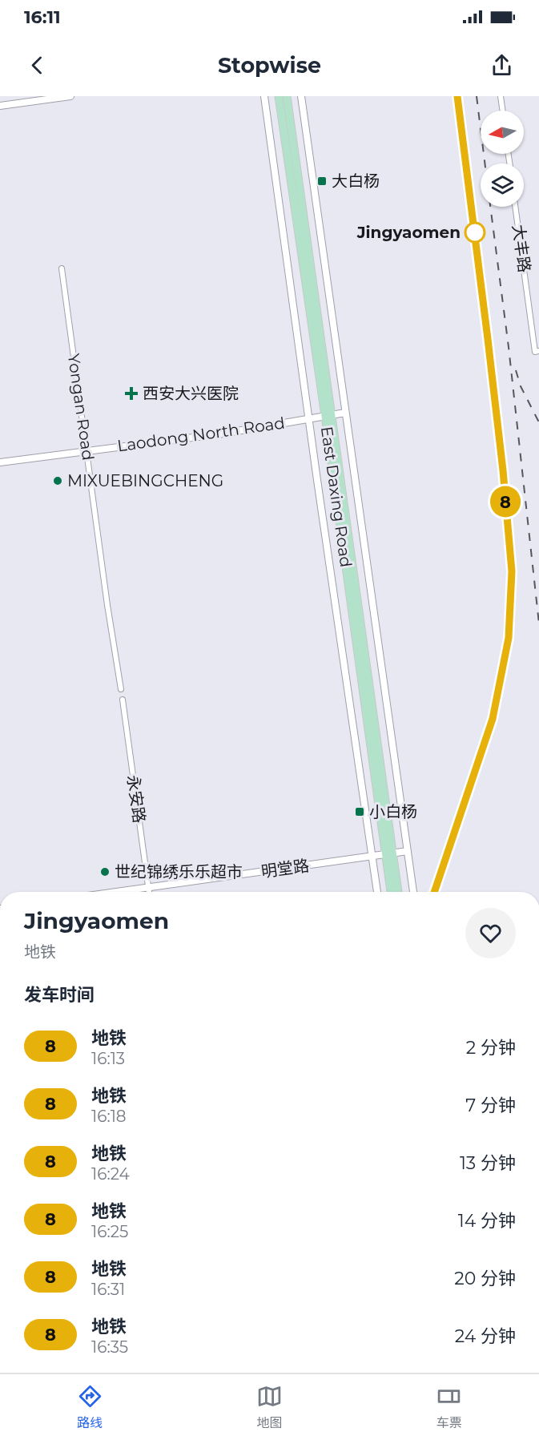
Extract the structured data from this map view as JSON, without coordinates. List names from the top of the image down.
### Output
{
  "streets": {
    "main road": ["Laodong North Road", "East Daxing Road", "明堂路"],
    "street": ["大丰路", "Yongan Road", "永安路"]
  },
  "crossings": [
    ["Yongan Road", "Laodong North Road"],
    ["Laodong North Road", "East Daxing Road"],
    ["East Daxing Road", "明堂路"],
    ["永安路", "明堂路"]
  ],
  "places": {
    "transit": ["大白杨", "小白杨"],
    "other": ["Jingyaomen", "MIXUEBINGCHENG", "世纪锦绣乐乐超市"],
    "health": ["西安大兴医院"]
  },
  "lines": ["metro line 8"],
  "north": "left",
  "page": {
    "status": "16:11",
    "header": "Stopwise",
    "on_map": "8",
    "heading": [
      ["Jingyaomen", "地铁"],
      "发车时间"
    ],
    "list": [
      {
        "mark": "8",
        "name": "地铁",
        "note": "16:13",
        "value": "2 分钟"
      },
      {
        "mark": "8",
        "name": "地铁",
        "note": "16:18",
        "value": "7 分钟"
      },
      {
        "mark": "8",
        "name": "地铁",
        "note": "16:24",
        "value": "13 分钟"
      },
      {
        "mark": "8",
        "name": "地铁",
        "note": "16:25",
        "value": "14 分钟"
      },
      {
        "mark": "8",
        "name": "地铁",
        "note": "16:31",
        "value": "20 分钟"
      },
      {
        "mark": "8",
        "name": "地铁",
        "note": "16:35",
        "value": "24 分钟"
      }
    ],
    "tabs": ["路线", "地图", "车票"]
  }
}
